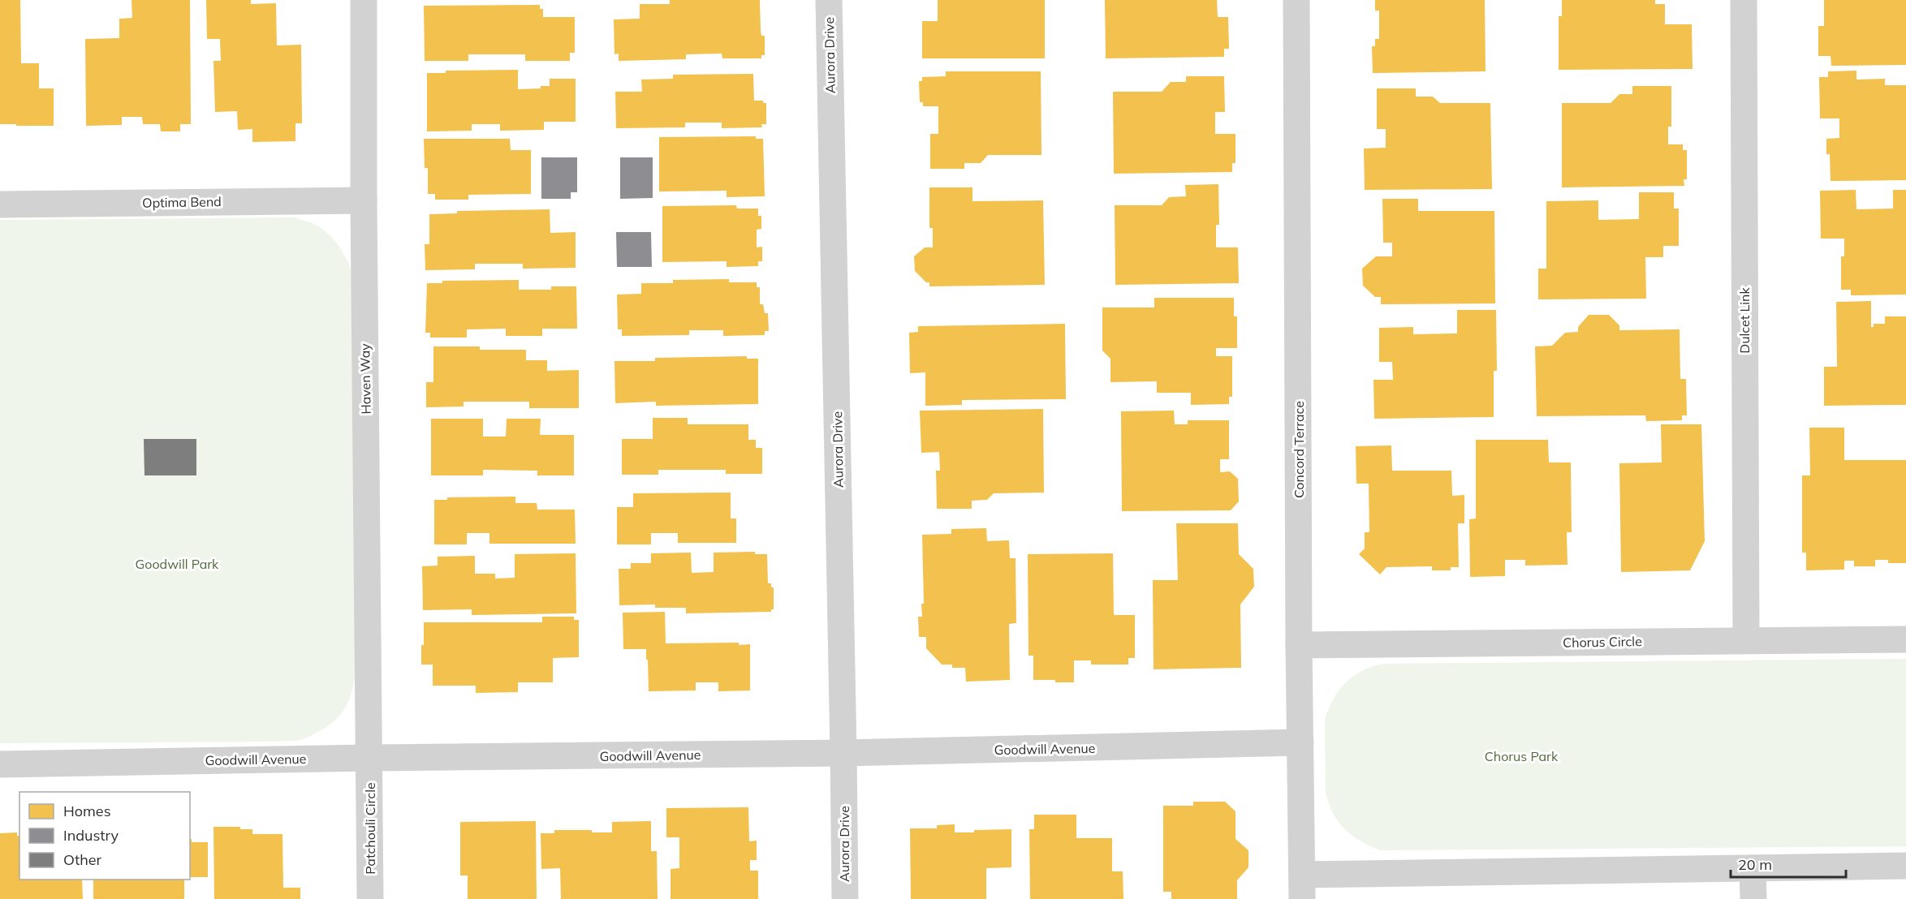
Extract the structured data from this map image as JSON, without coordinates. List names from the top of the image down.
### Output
{
  "streets": {
    "street": [
      "Aurora Drive",
      "Optima Bend",
      "Dulcet Link",
      "Haven Way",
      "Concord Terrace",
      "Chorus Circle",
      "Goodwill Avenue",
      "Patchouli Circle"
    ]
  },
  "crossings": [
    ["Aurora Drive", "Goodwill Avenue"],
    ["Optima Bend", "Haven Way"],
    ["Dulcet Link", "Chorus Circle"],
    ["Haven Way", "Goodwill Avenue"],
    ["Haven Way", "Patchouli Circle"],
    ["Concord Terrace", "Chorus Circle"],
    ["Concord Terrace", "Goodwill Avenue"],
    ["Goodwill Avenue", "Patchouli Circle"]
  ],
  "parks": ["Goodwill Park", "Chorus Park"],
  "legend": ["Homes", "Industry", "Other"],
  "scale_bar": "20 m"
}
